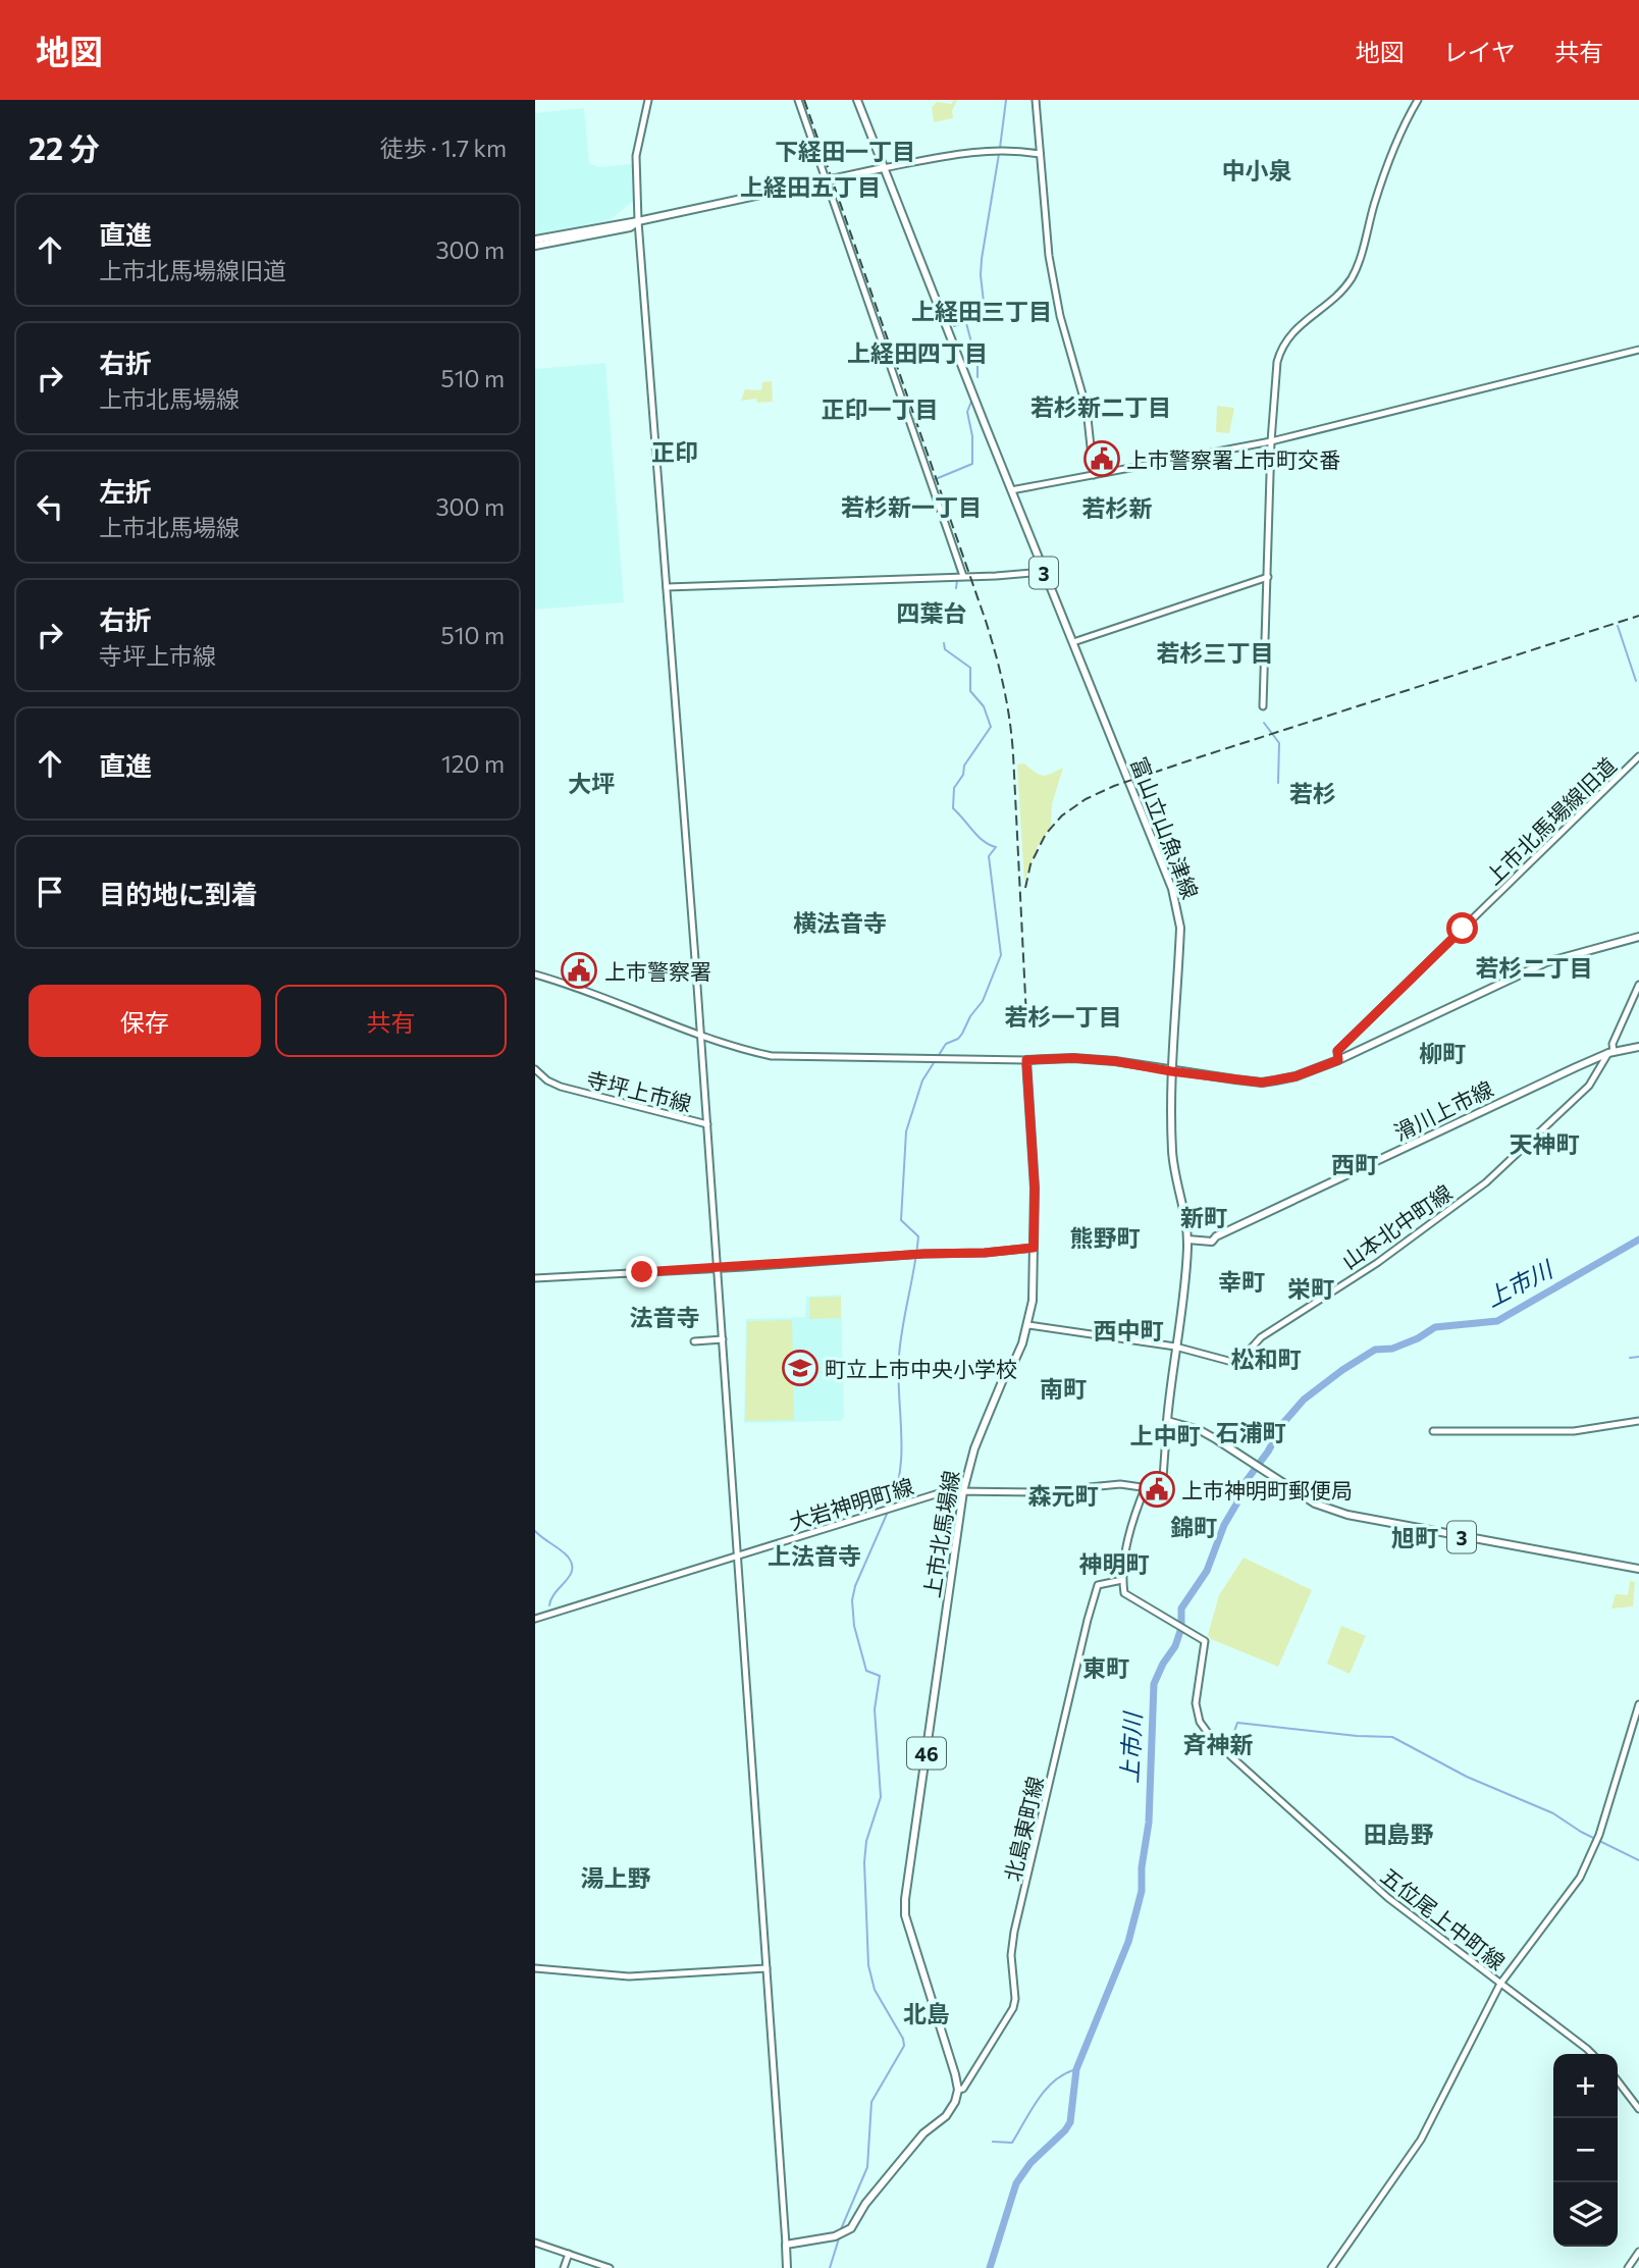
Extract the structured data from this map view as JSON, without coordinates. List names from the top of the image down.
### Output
{
  "streets": {
    "main road": [
      "3",
      "富山立山魚津線",
      "滑川上市線",
      "上市北馬場線",
      "46"
    ],
    "street": [
      "上市北馬場線旧道",
      "寺坪上市線",
      "山本北中町線",
      "大岩神明町線",
      "北島東町線",
      "五位尾上中町線"
    ]
  },
  "crossings": [
    ["3", "富山立山魚津線"],
    ["富山立山魚津線", "滑川上市線"],
    ["富山立山魚津線", "山本北中町線"],
    ["寺坪上市線", "大岩神明町線"],
    ["滑川上市線", "山本北中町線"],
    ["大岩神明町線", "上市北馬場線"],
    ["上市北馬場線", "北島東町線"],
    ["北島東町線", "五位尾上中町線"]
  ],
  "districts": [
    "下経田一丁目",
    "中小泉",
    "上経田五丁目",
    "上経田三丁目",
    "上経田四丁目",
    "若杉新二丁目",
    "正印一丁目",
    "正印",
    "若杉新一丁目",
    "若杉新",
    "四葉台",
    "若杉三丁目",
    "大坪",
    "若杉",
    "横法音寺",
    "若杉二丁目",
    "若杉一丁目",
    "柳町",
    "天神町",
    "西町",
    "新町",
    "熊野町",
    "幸町",
    "栄町",
    "法音寺",
    "西中町",
    "松和町",
    "南町",
    "石浦町",
    "上中町",
    "森元町",
    "錦町",
    "旭町",
    "上法音寺",
    "神明町",
    "東町",
    "斉神新",
    "田島野",
    "湯上野",
    "北島"
  ],
  "water": ["上市川"],
  "places": {
    "public building": ["上市警察署上市町交番", "上市警察署", "上市神明町郵便局"],
    "school or university": ["町立上市中央小学校"]
  },
  "page": {
    "header": "地図",
    "nav": ["地図", "レイヤ", "共有"],
    "heading": ["22 分", "徒歩 · 1.7 km"],
    "list": [
      ["直進", "上市北馬場線旧道", "300 m"],
      ["右折", "上市北馬場線", "510 m"],
      ["左折", "上市北馬場線", "300 m"],
      ["右折", "寺坪上市線", "510 m"],
      ["直進", "120 m"],
      "目的地に到着"
    ],
    "buttons": ["保存", "共有"],
    "map_buttons": ["+", "−"]
  }
}
